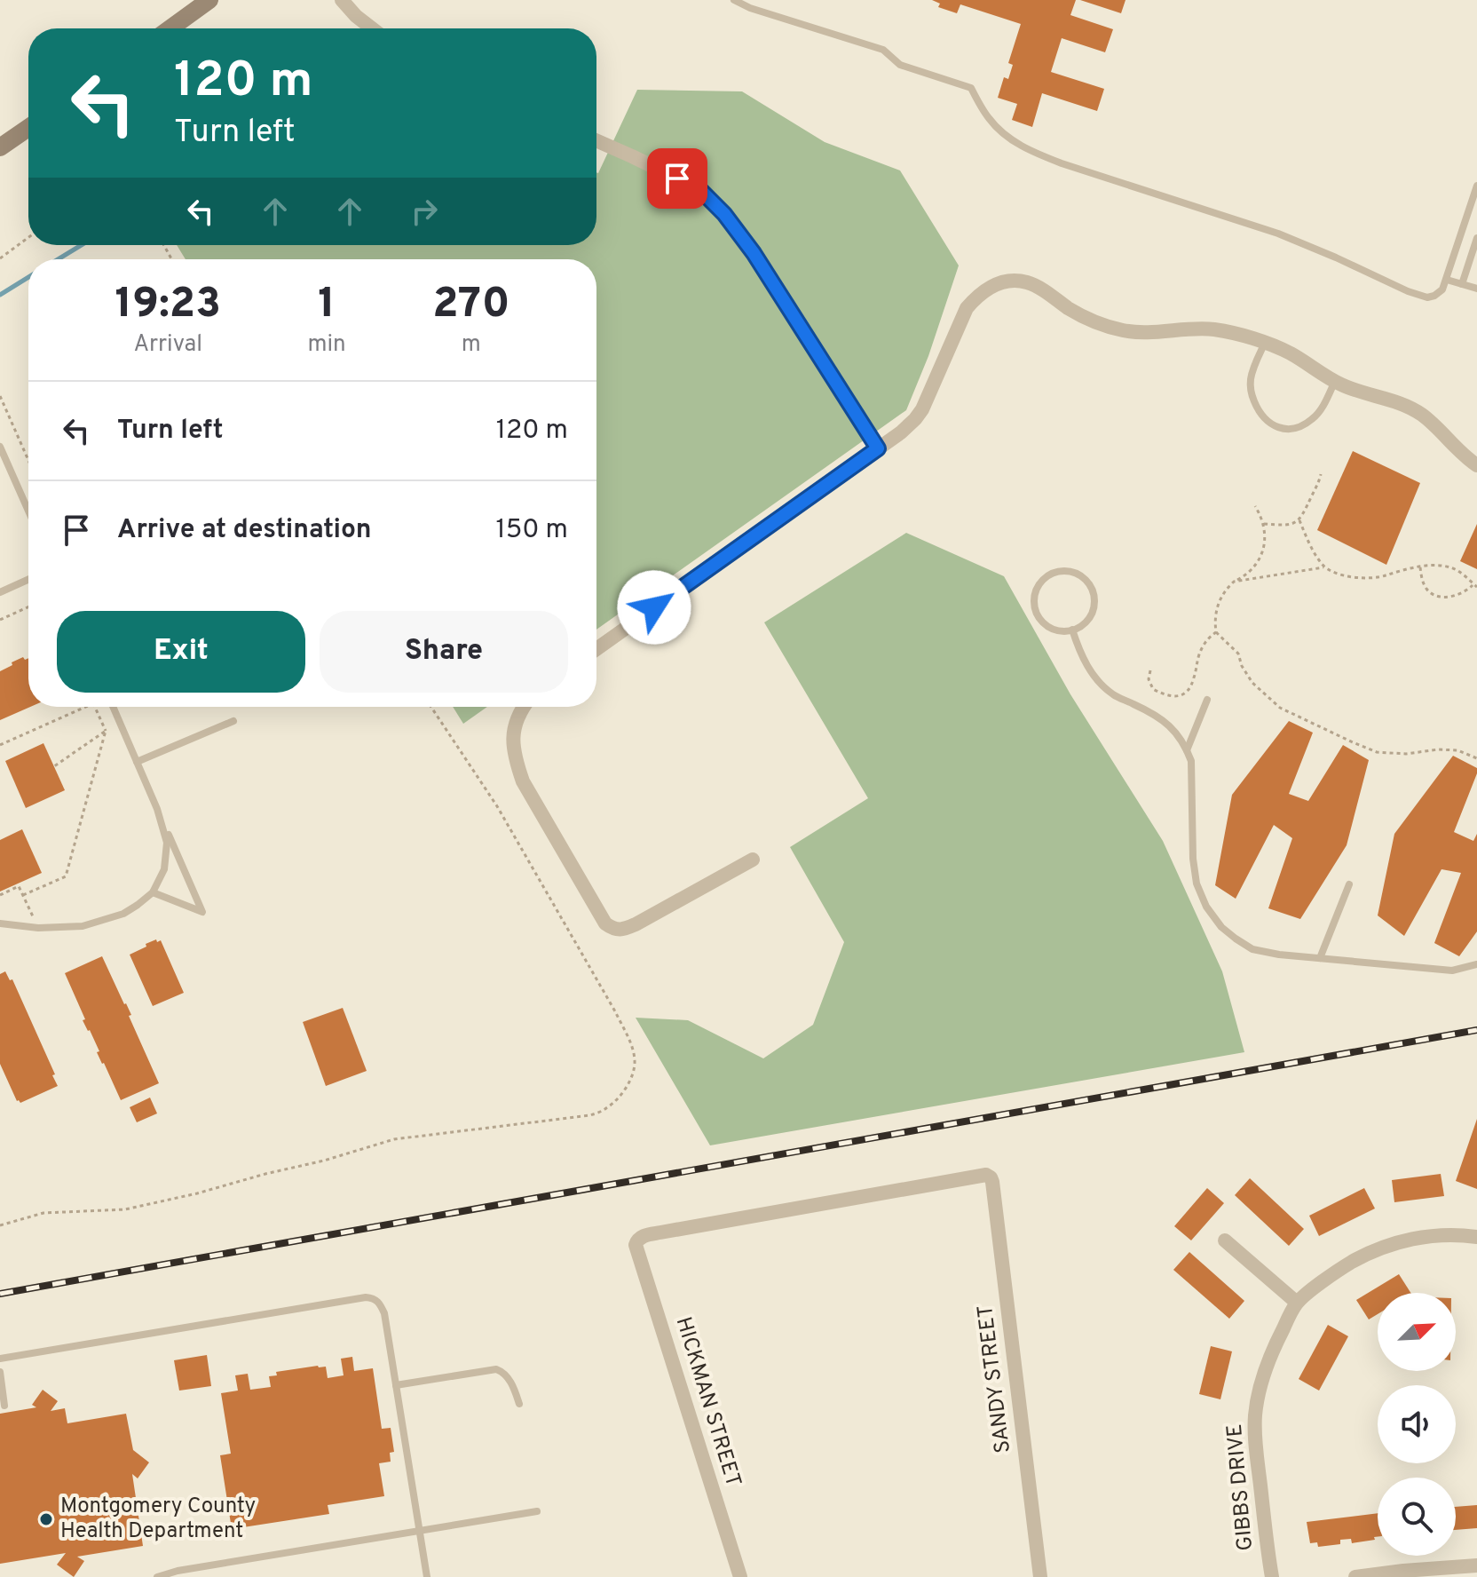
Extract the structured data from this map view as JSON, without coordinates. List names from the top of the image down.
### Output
{
  "streets": {
    "street": ["SANDY STREET", "HICKMAN STREET", "GIBBS DRIVE"]
  },
  "crossings": [
    ["SANDY STREET", "HICKMAN STREET"]
  ],
  "places": ["Montgomery County Health Department"],
  "north": "top right",
  "page": {
    "turn": ["120 m", "Turn left"],
    "eta": [
      "19:23",
      "Arrival",
      "1",
      "min",
      "270",
      "m"
    ],
    "list": [
      {
        "name": "Turn left",
        "value": "120 m"
      },
      {
        "name": "Arrive at destination",
        "value": "150 m"
      }
    ],
    "buttons": ["Exit", "Share"]
  }
}
